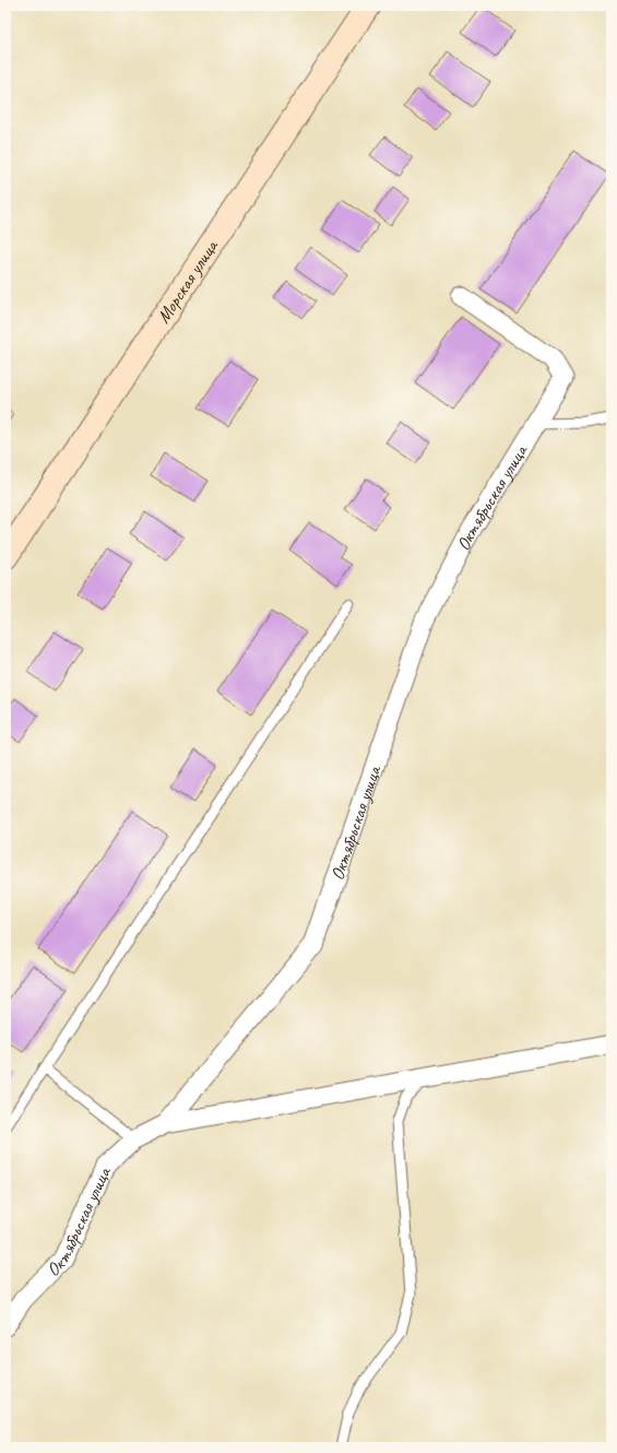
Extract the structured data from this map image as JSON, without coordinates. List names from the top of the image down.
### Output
{
  "streets": {
    "main road": ["Морская улица"],
    "street": ["Октябрьская улица"]
  }
}
